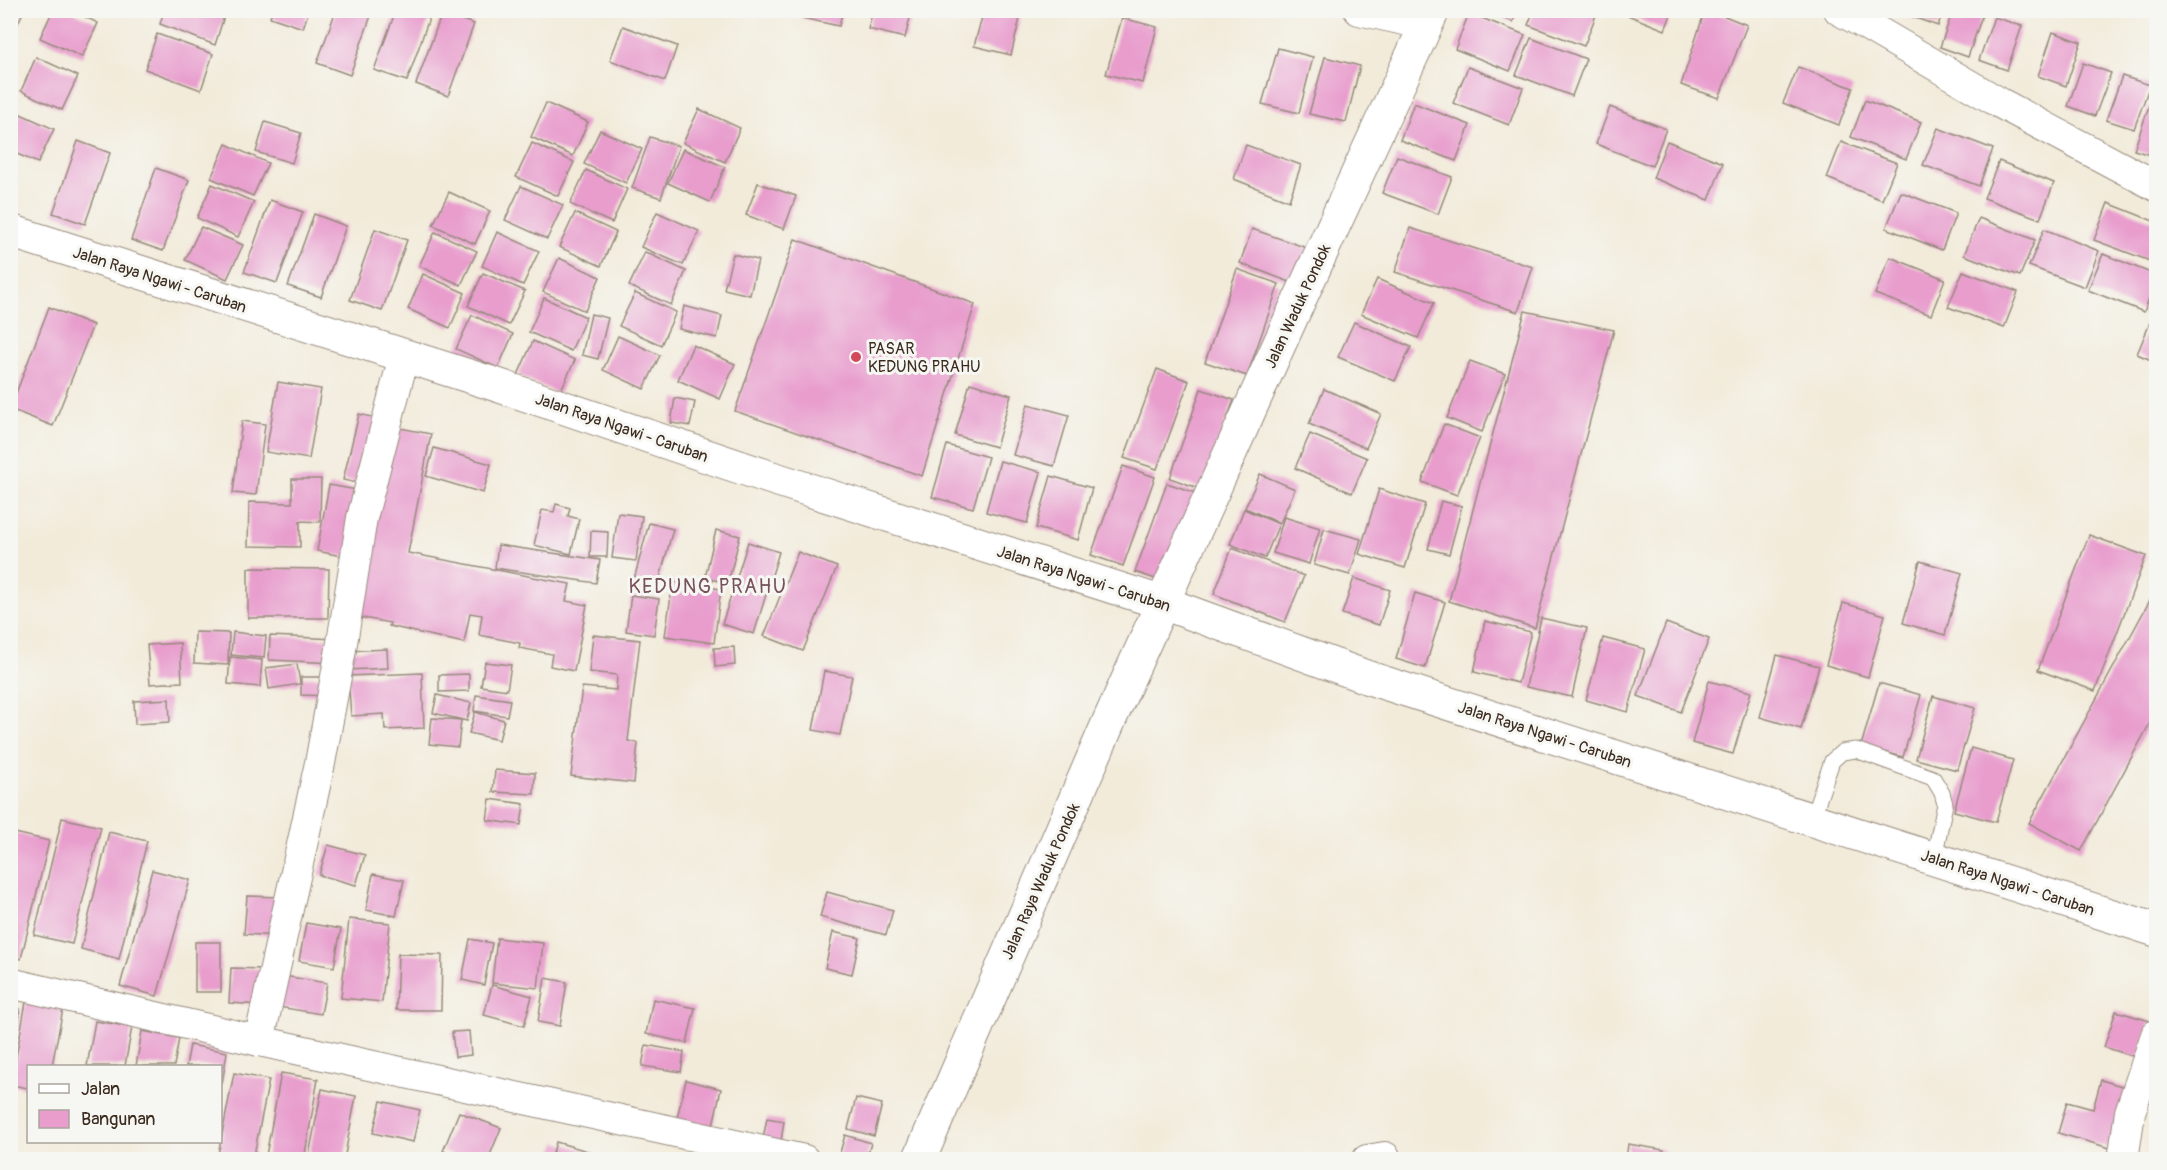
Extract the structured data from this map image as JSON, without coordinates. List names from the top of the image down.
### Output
{
  "streets": {
    "main road": ["Jalan Raya Ngawi - Caruban", "Jalan Waduk Pondok", "Jalan Raya Waduk Pondok"]
  },
  "crossings": [
    ["Jalan Raya Ngawi - Caruban", "Jalan Waduk Pondok"],
    ["Jalan Raya Ngawi - Caruban", "Jalan Raya Waduk Pondok"],
    ["Jalan Waduk Pondok", "Jalan Raya Waduk Pondok"]
  ],
  "districts": ["KEDUNG PRAHU"],
  "places": ["PASAR KEDUNG PRAHU"],
  "legend": ["Jalan", "Bangunan"]
}
